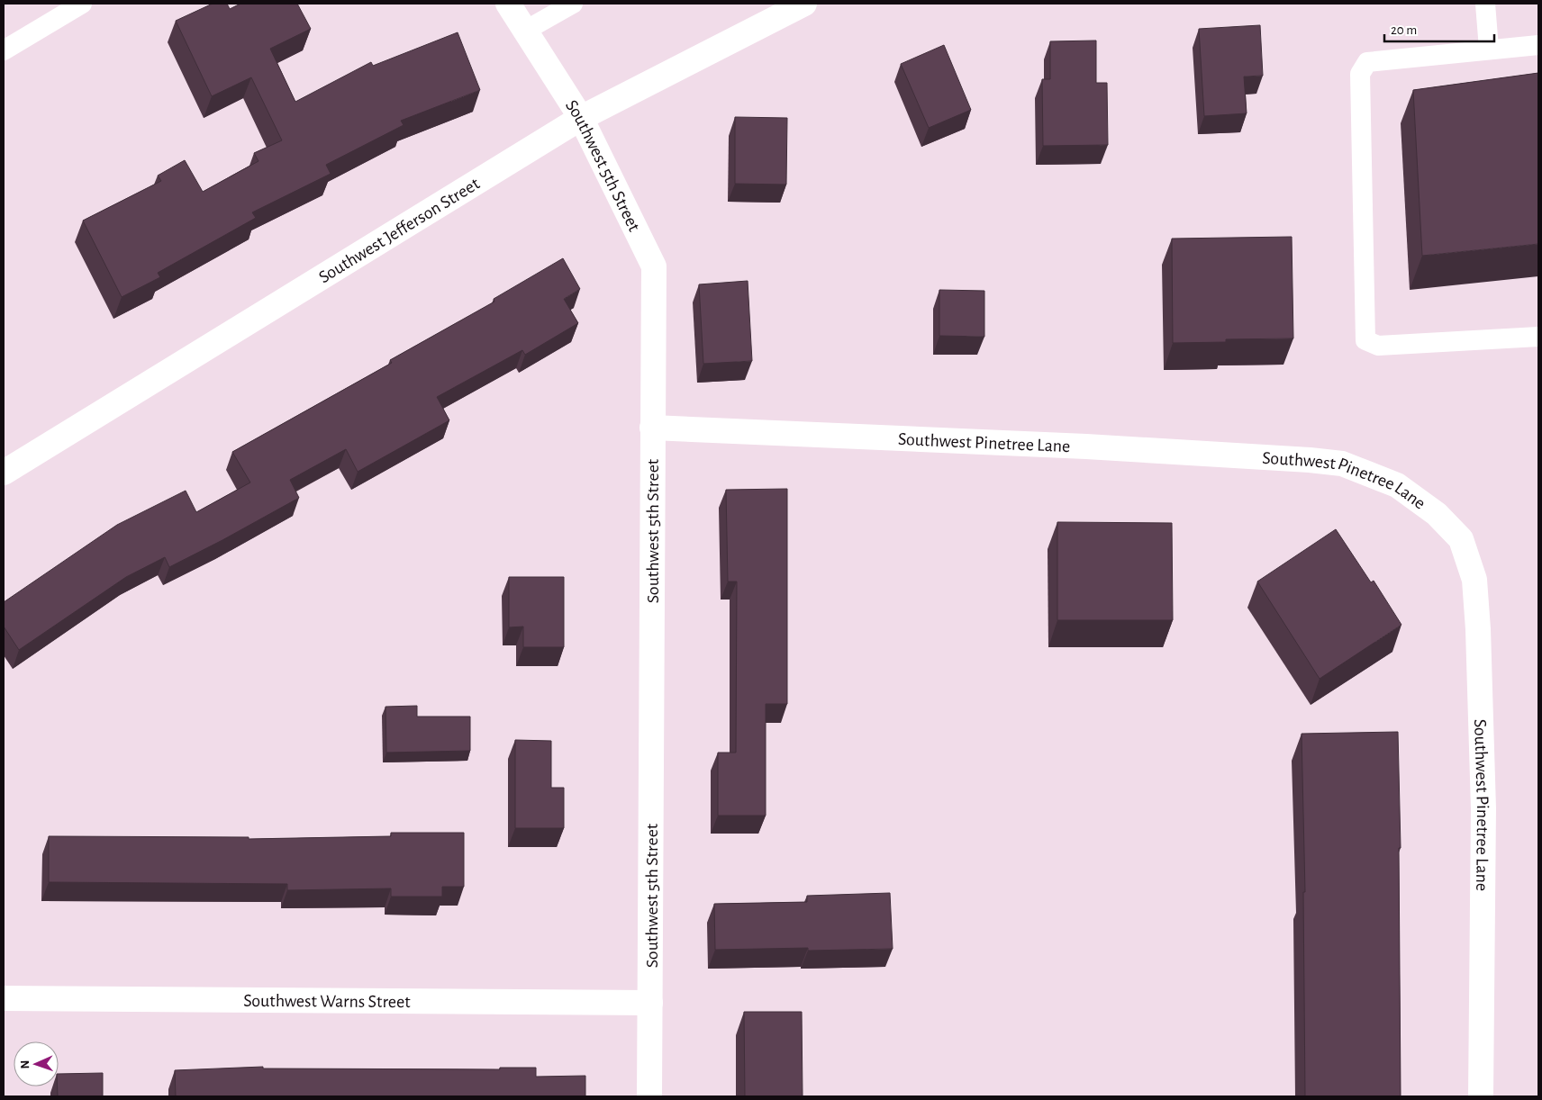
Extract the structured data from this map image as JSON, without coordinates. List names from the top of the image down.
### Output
{
  "streets": {
    "street": [
      "Southwest 5th Street",
      "Southwest Jefferson Street",
      "Southwest Pinetree Lane",
      "Southwest Warns Street"
    ]
  },
  "crossings": [
    ["Southwest 5th Street", "Southwest Jefferson Street"],
    ["Southwest 5th Street", "Southwest Pinetree Lane"],
    ["Southwest 5th Street", "Southwest Warns Street"]
  ],
  "scale_bar": "20 m",
  "north": "left"
}
